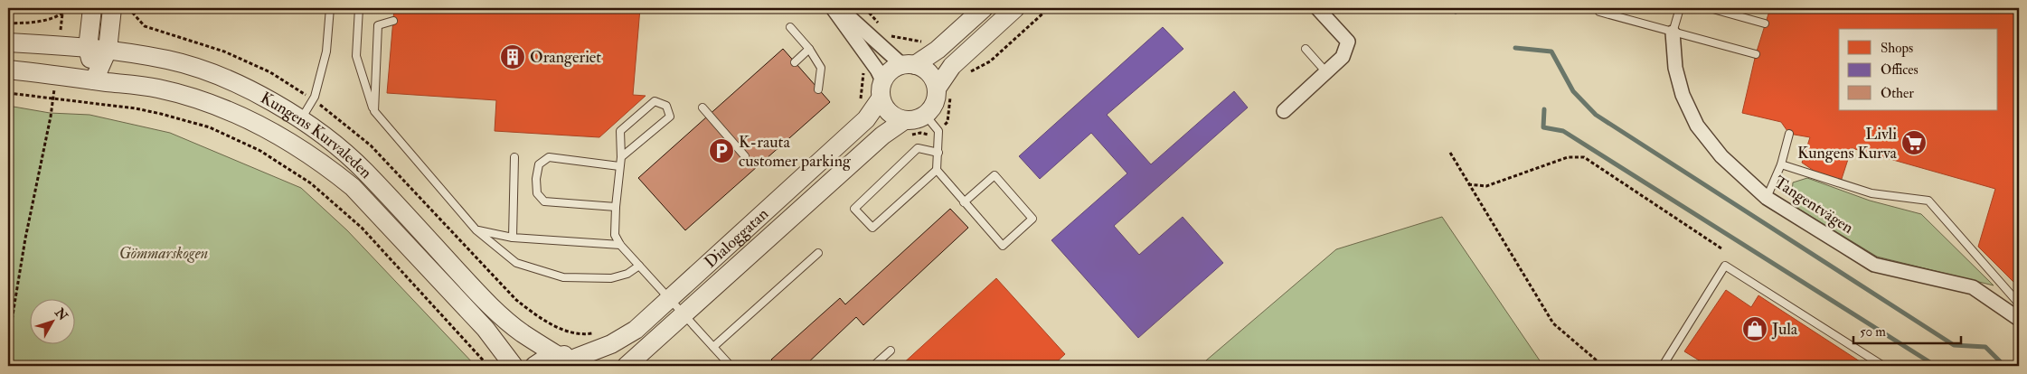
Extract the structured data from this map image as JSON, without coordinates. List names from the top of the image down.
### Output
{
  "streets": {
    "street": ["Kungens Kurvaleden", "Tangentvägen", "Dialoggatan"]
  },
  "parks": ["Gömmarskogen"],
  "places": {
    "building": ["Orangeriet"],
    "supermarket": ["Livli Kungens Kurva"],
    "parking": ["K-rauta customer parking"],
    "shop": ["Jula"]
  },
  "legend": ["Shops", "Offices", "Other"],
  "scale_bar": "50 m",
  "north": "top right"
}
